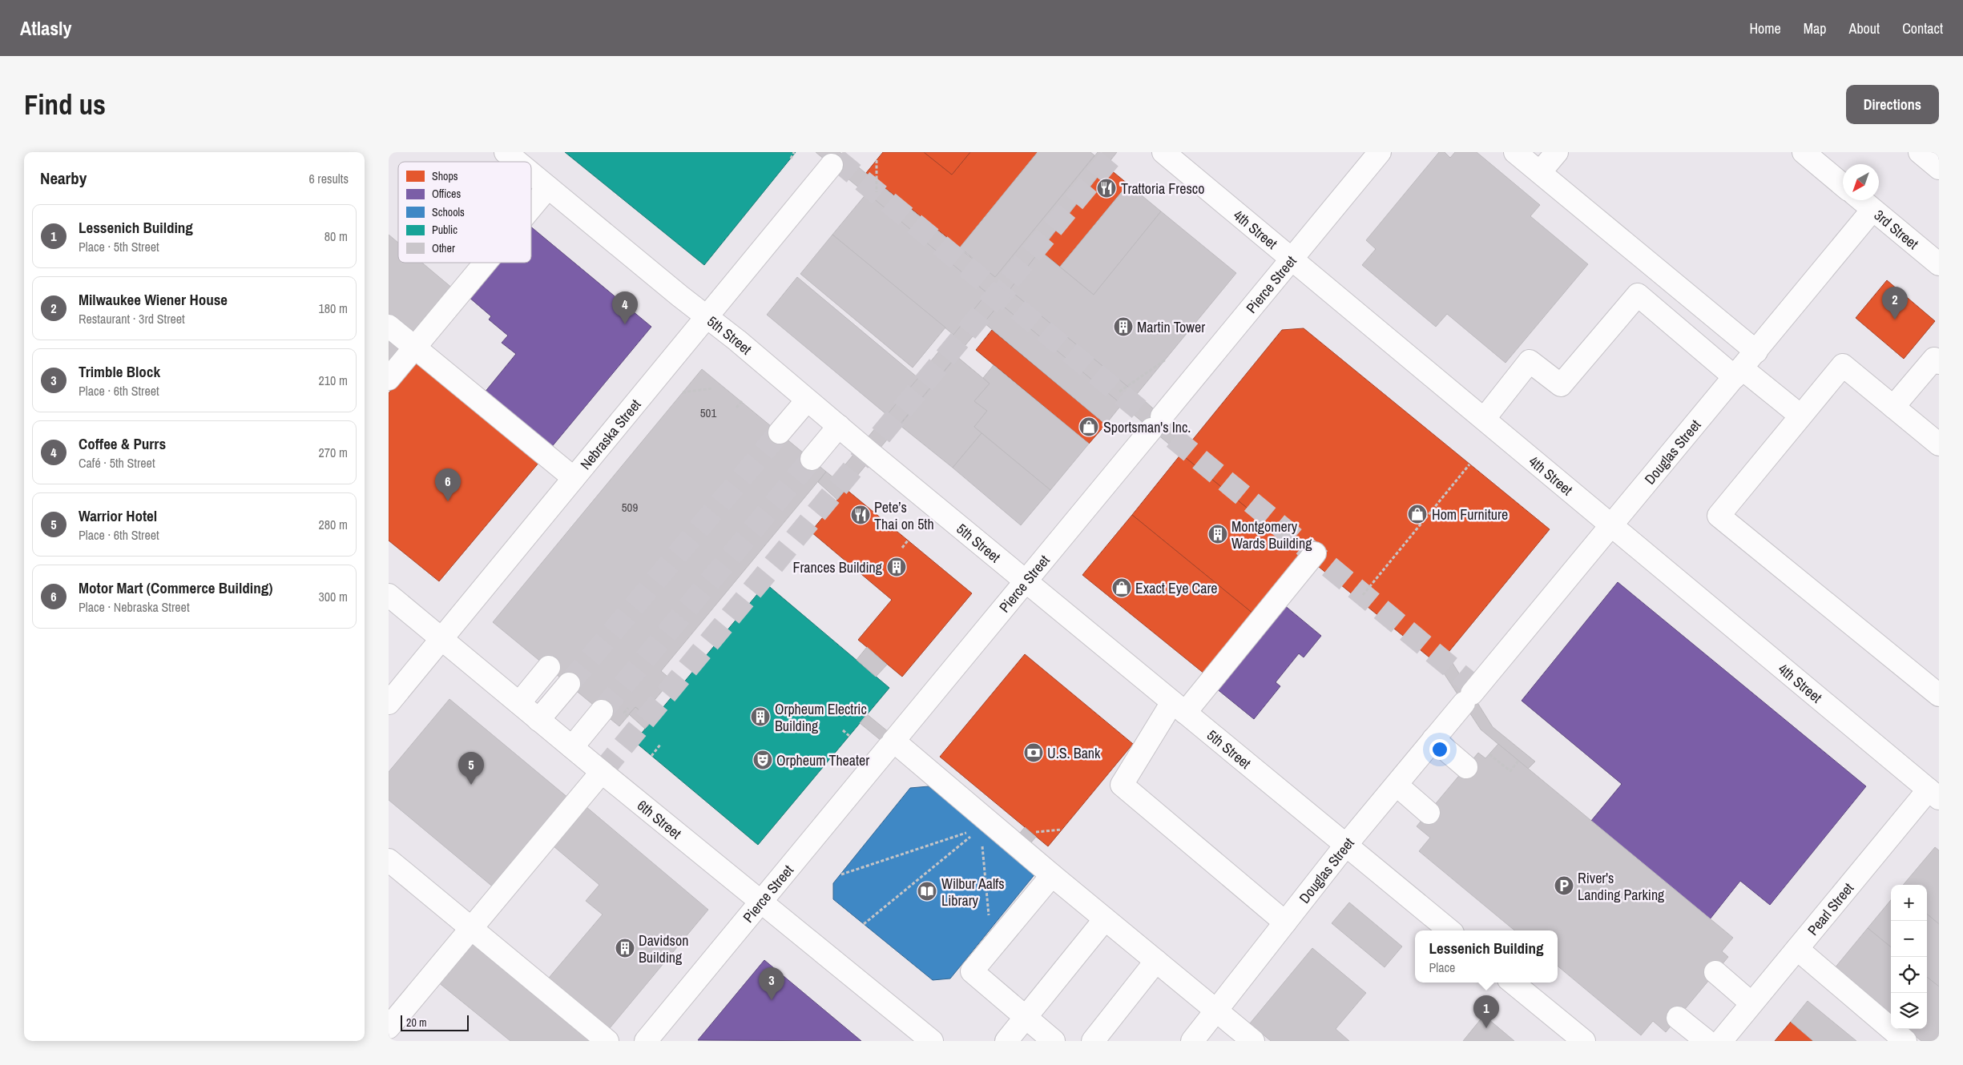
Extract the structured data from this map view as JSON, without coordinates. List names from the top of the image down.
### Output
{
  "streets": {
    "main road": [
      "4th Street",
      "3rd Street",
      "Pierce Street",
      "5th Street",
      "Nebraska Street",
      "Douglas Street",
      "6th Street",
      "Pearl Street"
    ]
  },
  "crossings": [
    ["4th Street", "Pierce Street"],
    ["4th Street", "Douglas Street"],
    ["4th Street", "Pearl Street"],
    ["3rd Street", "Douglas Street"],
    ["Pierce Street", "5th Street"],
    ["Pierce Street", "6th Street"],
    ["5th Street", "Nebraska Street"],
    ["5th Street", "Douglas Street"],
    ["Nebraska Street", "6th Street"]
  ],
  "places": {
    "restaurant": ["Trattoria Fresco", "Pete’s Thai on 5th"],
    "building": [
      "Martin Tower",
      "Montgomery Wards Building",
      "Frances Building",
      "Orpheum Electric Building",
      "Davidson Building"
    ],
    "shop": ["Sportsman's Inc.", "Hom Furniture", "Exact Eye Care"],
    "bank": ["U.S. Bank"],
    "theatre": ["Orpheum Theater"],
    "parking": ["River's Landing Parking"],
    "library": ["Wilbur Aalfs Library"]
  },
  "house_numbers": ["501", "509"],
  "legend": [
    "Shops",
    "Offices",
    "Schools",
    "Public",
    "Other"
  ],
  "scale_bar": "20 m",
  "north": "bottom left",
  "page": {
    "header": "Atlasly",
    "nav": [
      "Home",
      "Map",
      "About",
      "Contact"
    ],
    "buttons": "Directions",
    "title": "Find us",
    "heading": ["Nearby", "6 results"],
    "list": [
      {
        "mark": "1",
        "name": "Lessenich Building",
        "note": "Place · 5th Street",
        "value": "80 m"
      },
      {
        "mark": "2",
        "name": "Milwaukee Wiener House",
        "note": "Restaurant · 3rd Street",
        "value": "180 m"
      },
      {
        "mark": "3",
        "name": "Trimble Block",
        "note": "Place · 6th Street",
        "value": "210 m"
      },
      {
        "mark": "4",
        "name": "Coffee & Purrs",
        "note": "Café · 5th Street",
        "value": "270 m"
      },
      {
        "mark": "5",
        "name": "Warrior Hotel",
        "note": "Place · 6th Street",
        "value": "280 m"
      },
      {
        "mark": "6",
        "name": "Motor Mart (Commerce Building)",
        "note": "Place · Nebraska Street",
        "value": "300 m"
      }
    ],
    "pins": [
      "2",
      "4",
      "6",
      "5",
      "3",
      "1"
    ],
    "map_buttons": ["+", "−"],
    "popup": ["Lessenich Building", "Place"],
    "scale": "20 m"
  }
}
